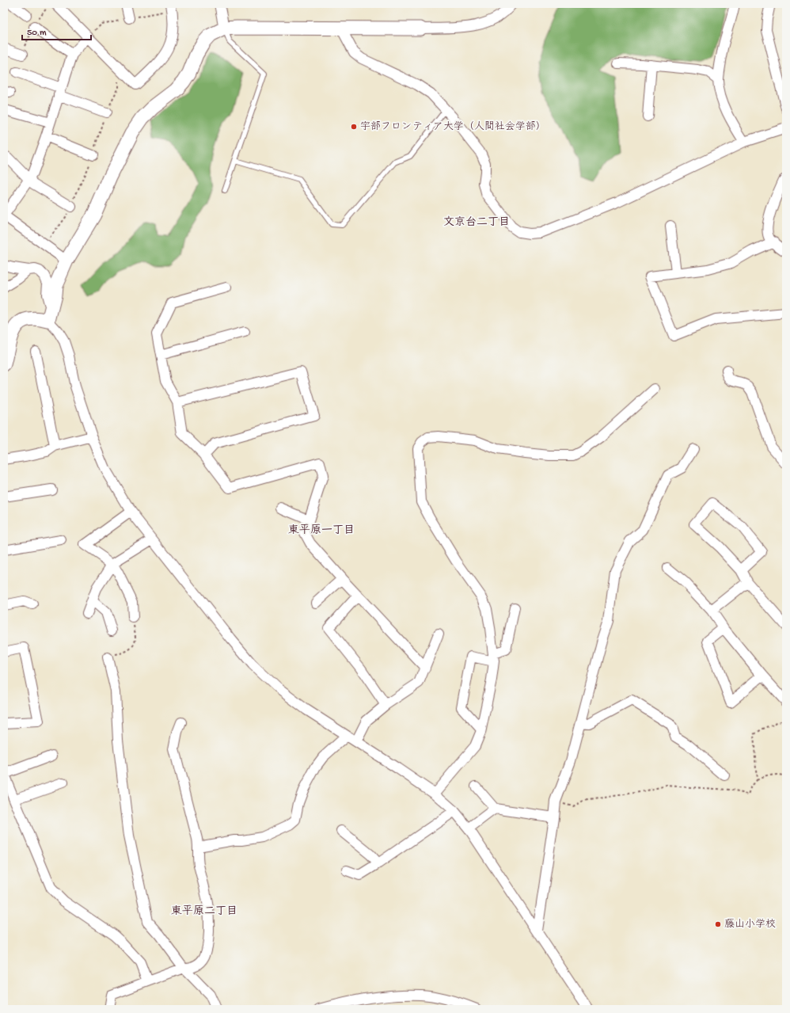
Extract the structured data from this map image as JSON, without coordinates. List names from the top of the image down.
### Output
{
  "districts": ["文京台二丁目", "東平原一丁目", "東平原二丁目"],
  "places": ["宇部フロンティア大学（人間社会学部）", "藤山小学校"],
  "scale_bar": "50 m"
}
